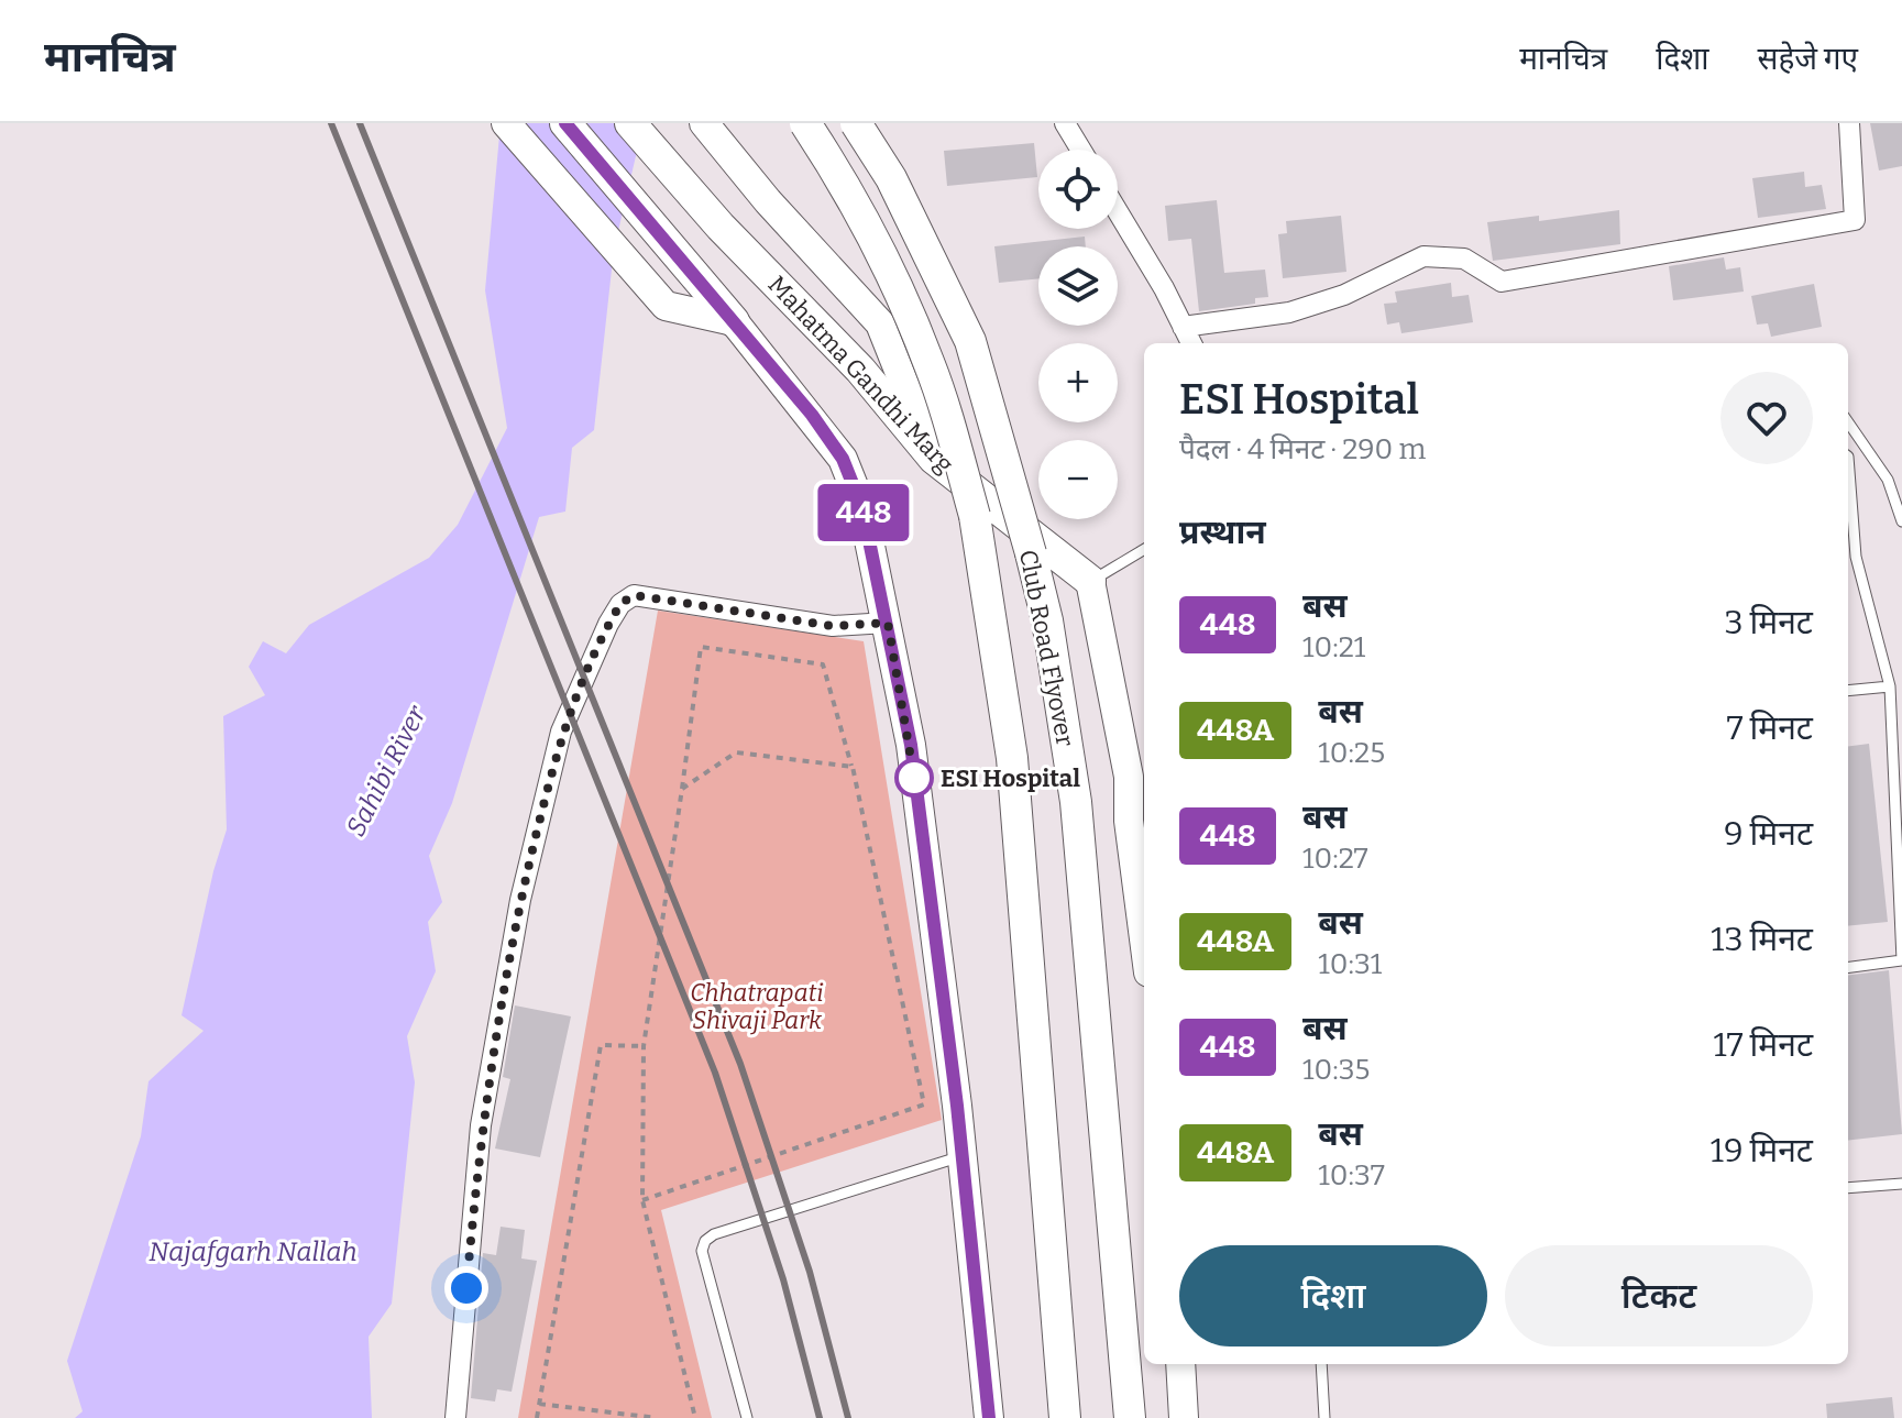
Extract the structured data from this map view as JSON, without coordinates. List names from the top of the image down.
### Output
{
  "streets": {
    "main road": ["Mahatma Gandhi Marg", "Club Road Flyover"]
  },
  "water": ["Sahibi River", "Najafgarh Nallah"],
  "parks": ["Chhatrapati Shivaji Park"],
  "places": ["ESI Hospital"],
  "lines": ["bus line 448"],
  "page": {
    "header": "मानचित्र",
    "nav": ["मानचित्र", "दिशा", "सहेजे गए"],
    "on_map": "448",
    "map_buttons": ["+", "−"],
    "heading": [
      ["ESI Hospital", "पैदल · 4 मिनट · 290 m"],
      "प्रस्थान"
    ],
    "list": [
      {
        "mark": "448",
        "name": "बस",
        "note": "10:21",
        "value": "3 मिनट"
      },
      {
        "mark": "448A",
        "name": "बस",
        "note": "10:25",
        "value": "7 मिनट"
      },
      {
        "mark": "448",
        "name": "बस",
        "note": "10:27",
        "value": "9 मिनट"
      },
      {
        "mark": "448A",
        "name": "बस",
        "note": "10:31",
        "value": "13 मिनट"
      },
      {
        "mark": "448",
        "name": "बस",
        "note": "10:35",
        "value": "17 मिनट"
      },
      {
        "mark": "448A",
        "name": "बस",
        "note": "10:37",
        "value": "19 मिनट"
      }
    ],
    "buttons": ["दिशा", "टिकट"]
  }
}
